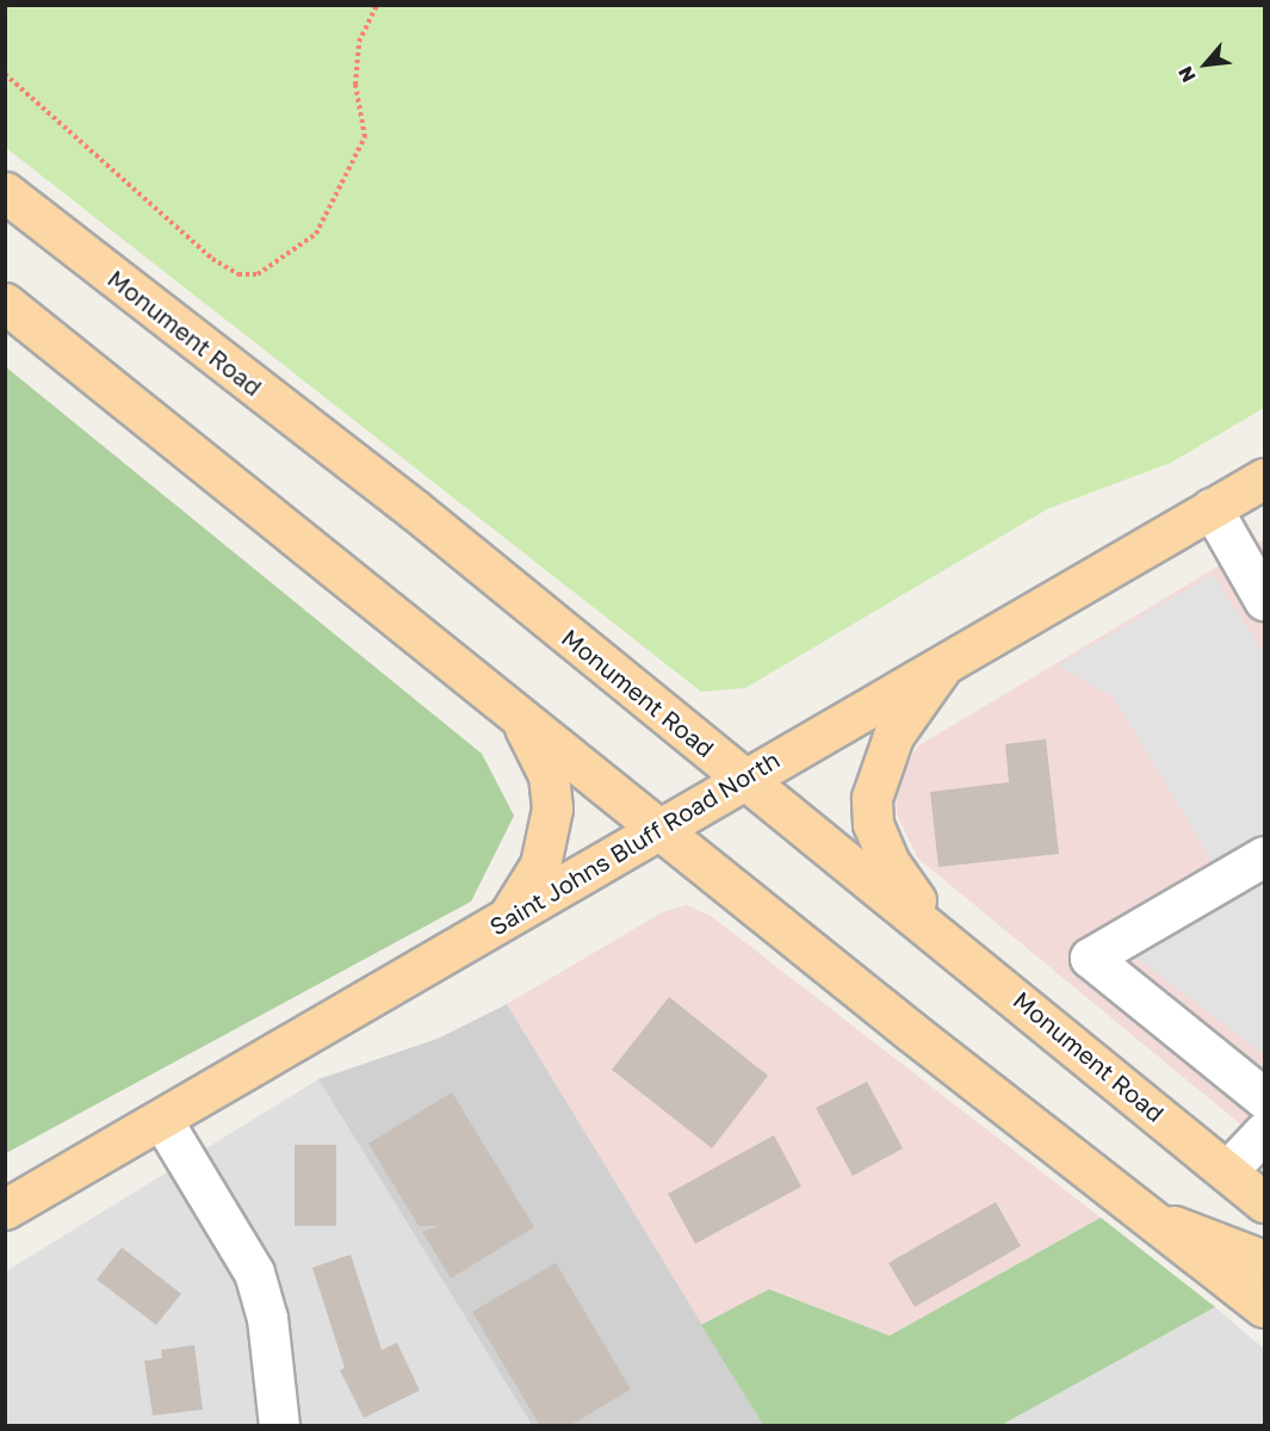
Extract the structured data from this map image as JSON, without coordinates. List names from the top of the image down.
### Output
{
  "streets": {
    "main road": ["Monument Road", "Saint Johns Bluff Road North"]
  },
  "crossings": [
    ["Monument Road", "Saint Johns Bluff Road North"]
  ],
  "north": "bottom left"
}
